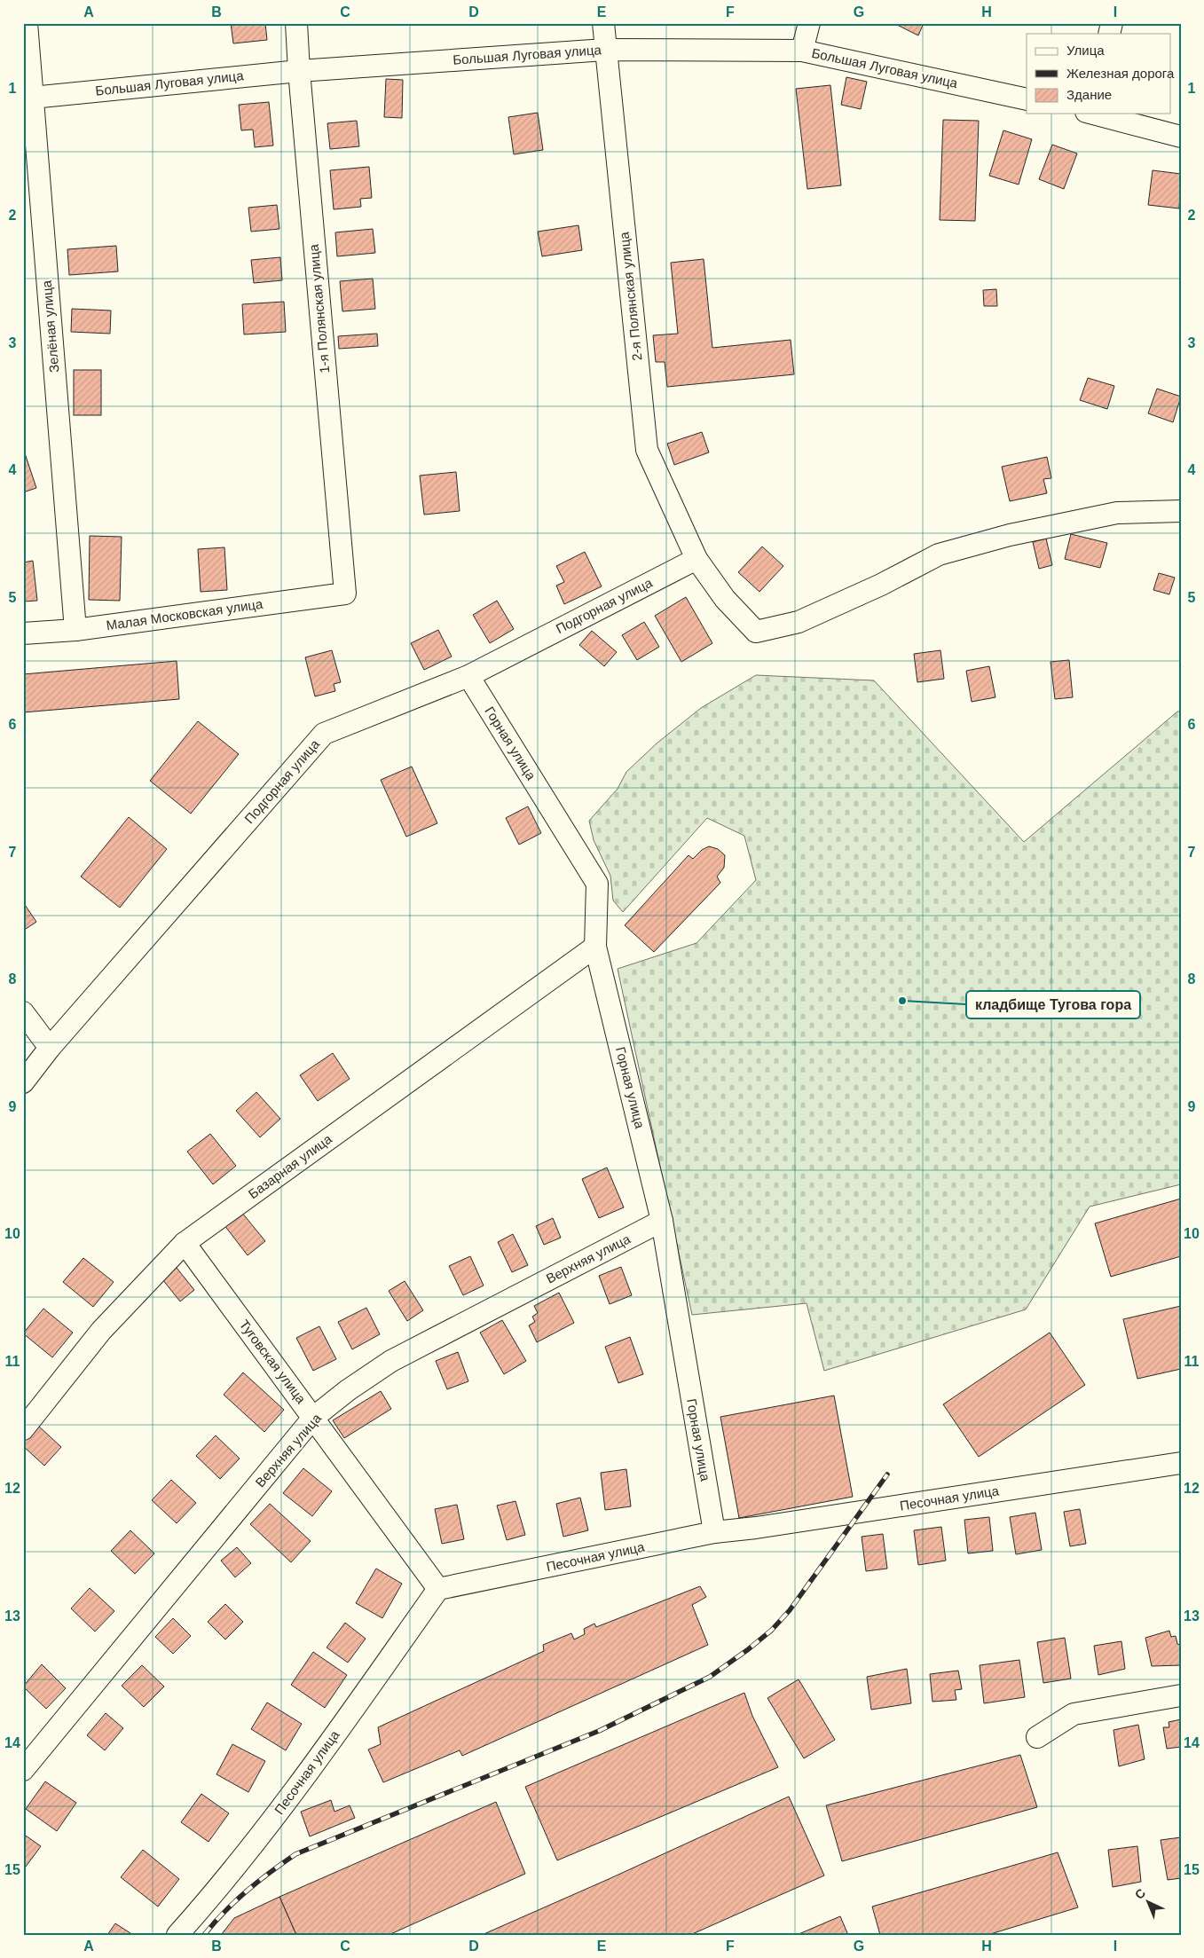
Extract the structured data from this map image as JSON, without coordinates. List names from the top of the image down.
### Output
{
  "streets": {
    "street": [
      "Большая Луговая улица",
      "2-я Полянская улица",
      "1-я Полянская улица",
      "Зелёная улица",
      "Подгорная улица",
      "Малая Московская улица",
      "Горная улица",
      "Базарная улица",
      "Верхняя улица",
      "Туговская улица",
      "Песочная улица"
    ]
  },
  "crossings": [
    ["Большая Луговая улица", "2-я Полянская улица"],
    ["Большая Луговая улица", "1-я Полянская улица"],
    ["Большая Луговая улица", "Зелёная улица"],
    ["2-я Полянская улица", "Подгорная улица"],
    ["1-я Полянская улица", "Малая Московская улица"],
    ["Зелёная улица", "Малая Московская улица"],
    ["Подгорная улица", "Горная улица"],
    ["Горная улица", "Базарная улица"],
    ["Горная улица", "Верхняя улица"],
    ["Горная улица", "Песочная улица"],
    ["Базарная улица", "Туговская улица"],
    ["Верхняя улица", "Туговская улица"],
    ["Туговская улица", "Песочная улица"]
  ],
  "places": ["кладбище Тугова гора"],
  "legend": ["Улица", "Железная дорога", "Здание"],
  "north": "top left",
  "grid": {
    "columns": [
      "A",
      "B",
      "C",
      "D",
      "E",
      "F",
      "G",
      "H",
      "I"
    ],
    "rows": [
      "1",
      "2",
      "3",
      "4",
      "5",
      "6",
      "7",
      "8",
      "9",
      "10",
      "11",
      "12",
      "13",
      "14",
      "15"
    ]
  }
}
